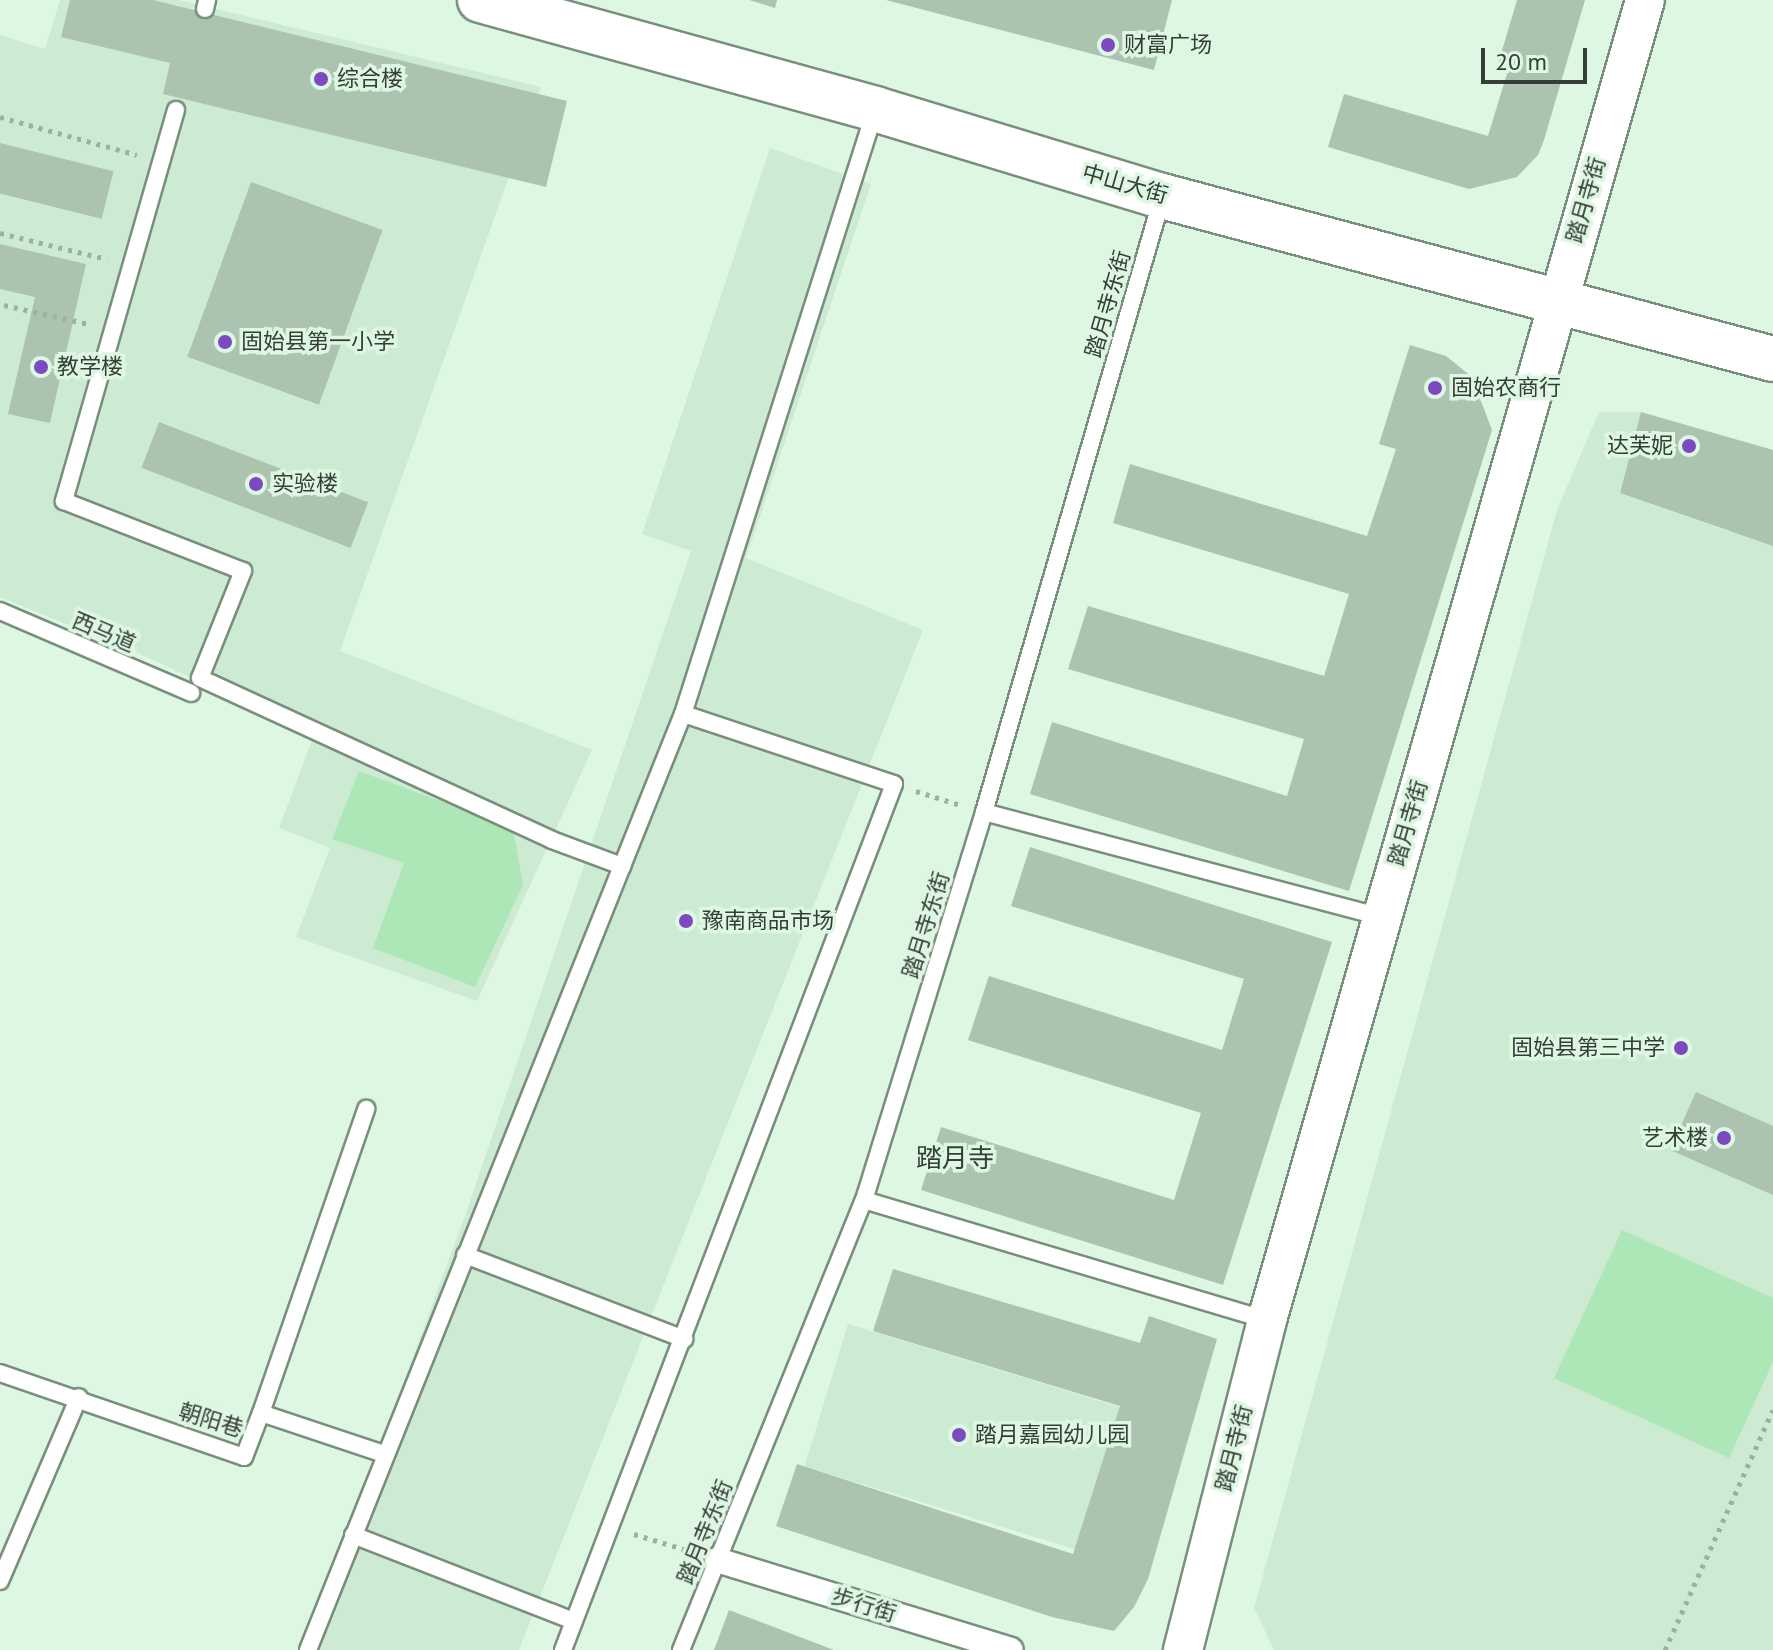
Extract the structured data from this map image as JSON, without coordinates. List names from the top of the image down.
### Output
{
  "streets": {
    "main road": ["中山大街"],
    "street": ["踏月寺街", "步行街"],
    "lane": ["踏月寺东街", "西马道", "朝阳巷"]
  },
  "crossings": [
    ["中山大街", "踏月寺街"],
    ["中山大街", "踏月寺东街"],
    ["踏月寺东街", "步行街"]
  ],
  "districts": ["踏月寺"],
  "places": [
    "财富广场",
    "综合楼",
    "固始县第一小学",
    "教学楼",
    "固始农商行",
    "达芙妮",
    "实验楼",
    "豫南商品市场",
    "固始县第三中学",
    "艺术楼",
    "踏月嘉园幼儿园"
  ],
  "scale_bar": "20 m"
}
